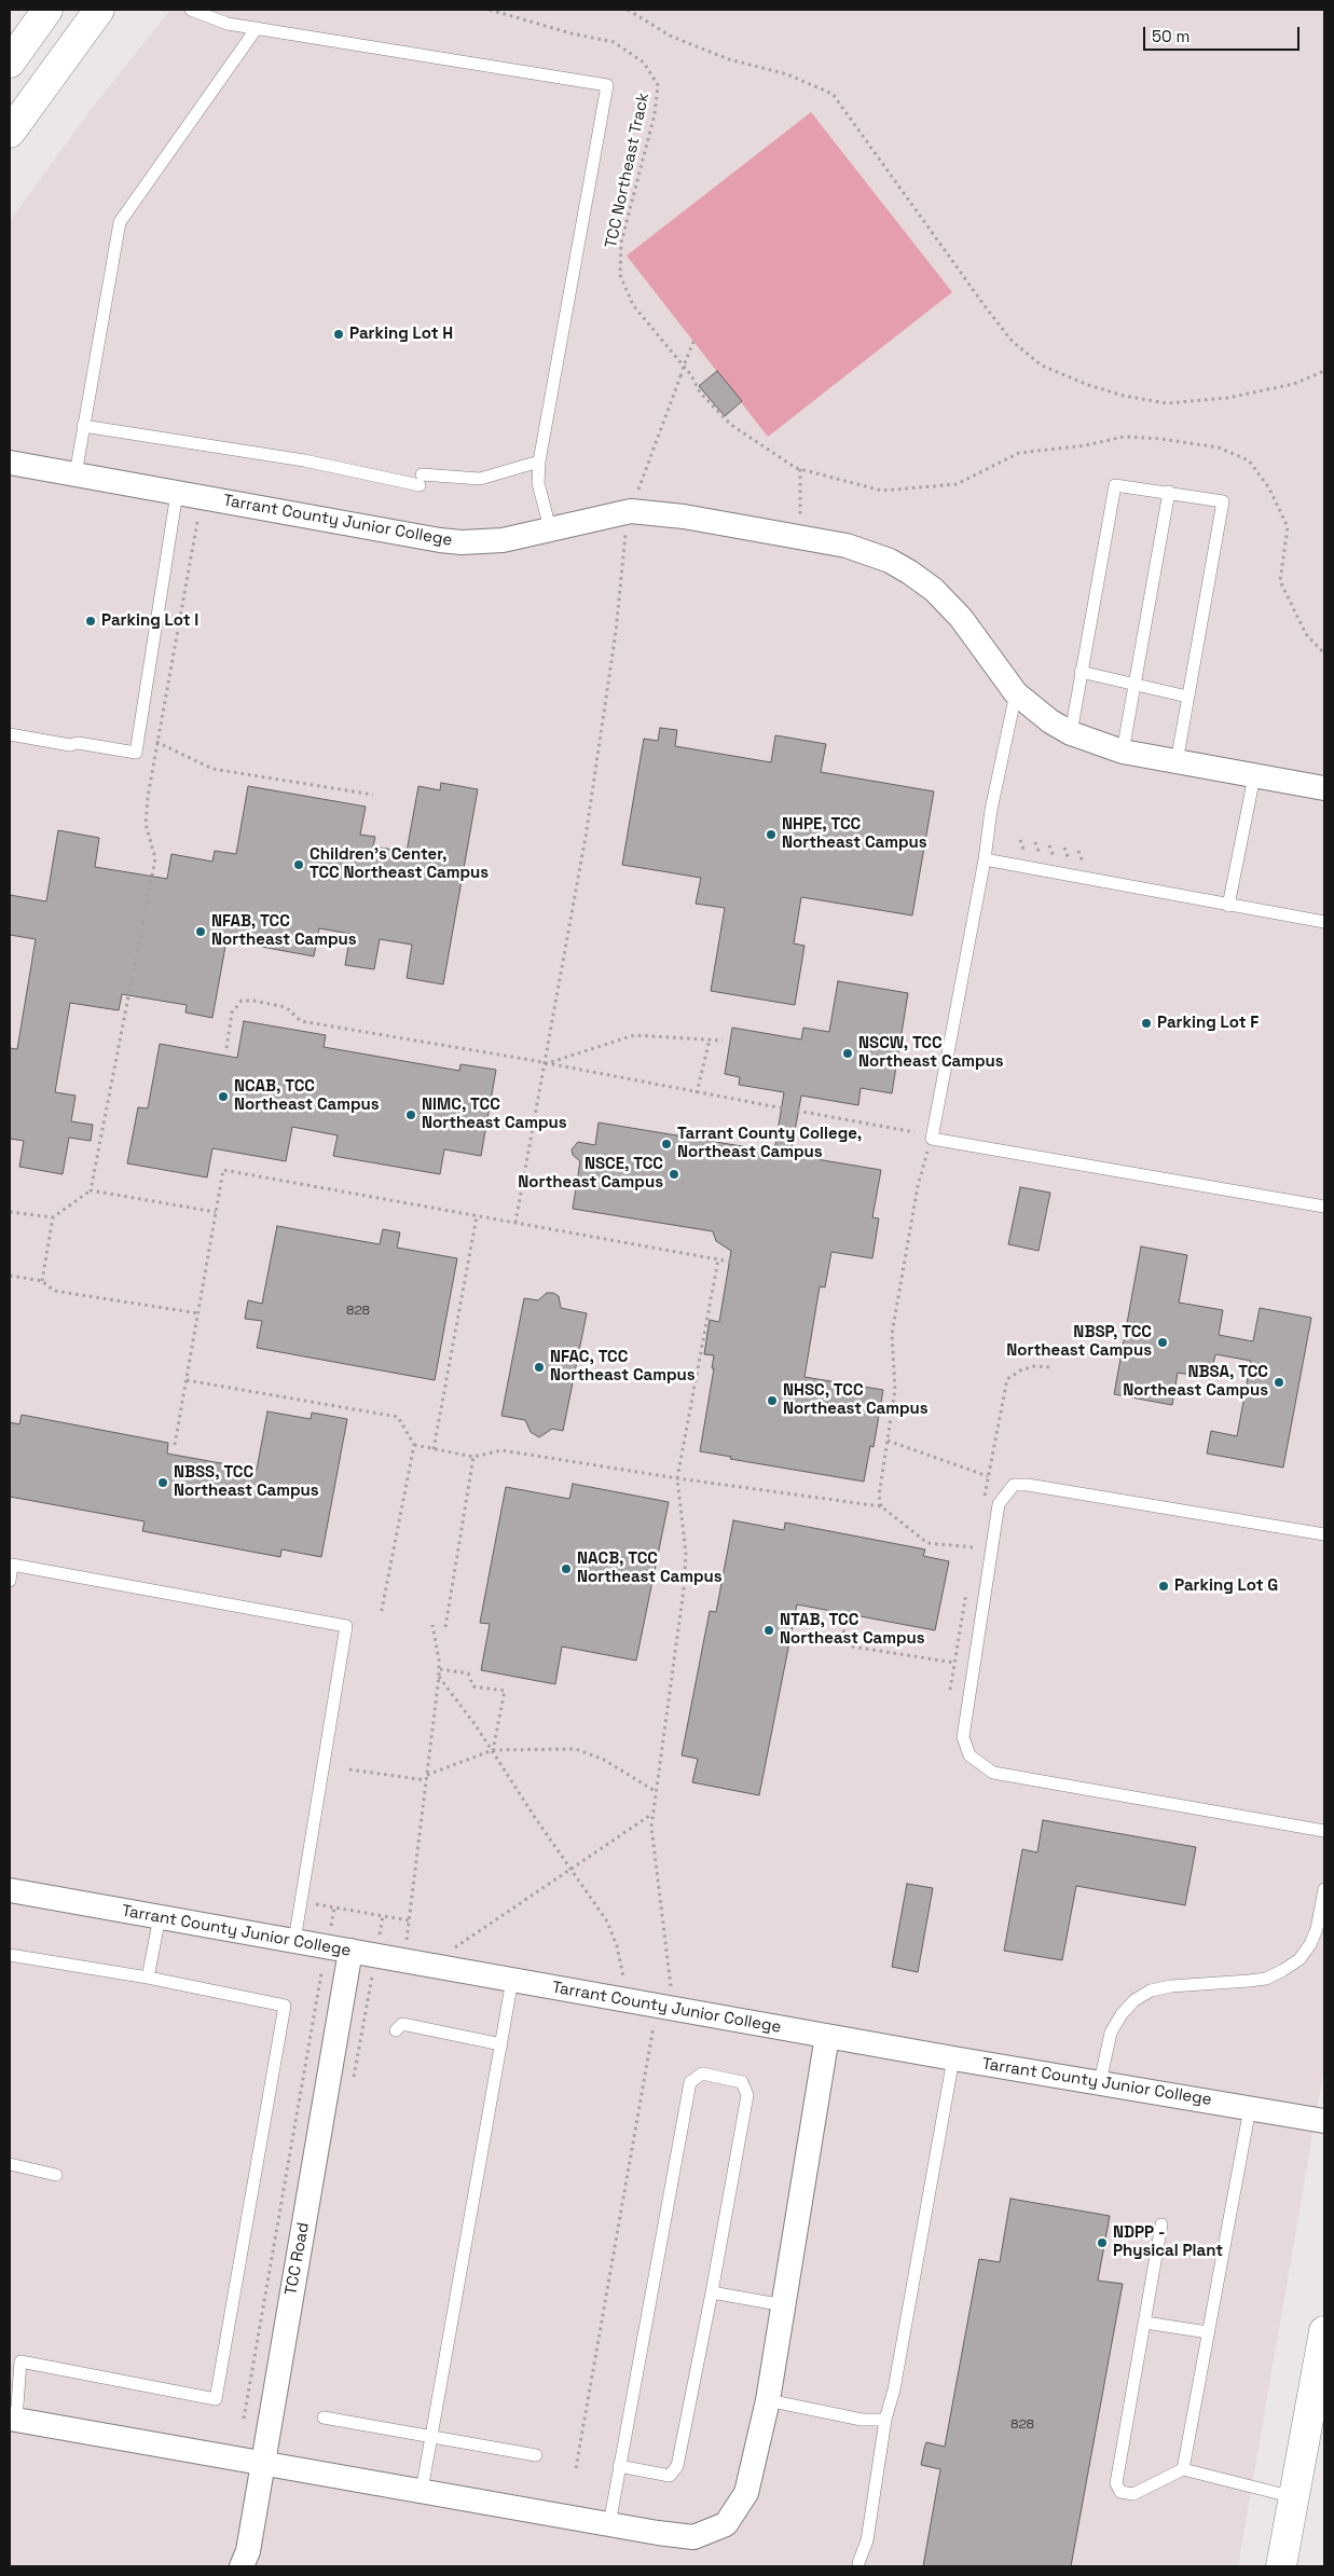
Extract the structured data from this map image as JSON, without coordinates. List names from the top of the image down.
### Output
{
  "streets": {
    "street": ["Tarrant County Junior College", "TCC Road"],
    "path": ["TCC Northeast Track"]
  },
  "crossings": [
    ["Tarrant County Junior College", "TCC Road"]
  ],
  "places": [
    "Parking Lot H",
    "Parking Lot I",
    "NHPE, TCC Northeast Campus",
    "Children's Center, TCC Northeast Campus",
    "NFAB, TCC Northeast Campus",
    "Parking Lot F",
    "NSCW, TCC Northeast Campus",
    "NCAB, TCC Northeast Campus",
    "NIMC, TCC Northeast Campus",
    "Tarrant County College, Northeast Campus",
    "NSCE, TCC Northeast Campus",
    "NBSP, TCC Northeast Campus",
    "NFAC, TCC Northeast Campus",
    "NBSA, TCC Northeast Campus",
    "NHSC, TCC Northeast Campus",
    "NBSS, TCC Northeast Campus",
    "NACB, TCC Northeast Campus",
    "Parking Lot G",
    "NTAB, TCC Northeast Campus",
    "NDPP - Physical Plant"
  ],
  "house_numbers": ["828", "828"],
  "scale_bar": "50 m"
}
